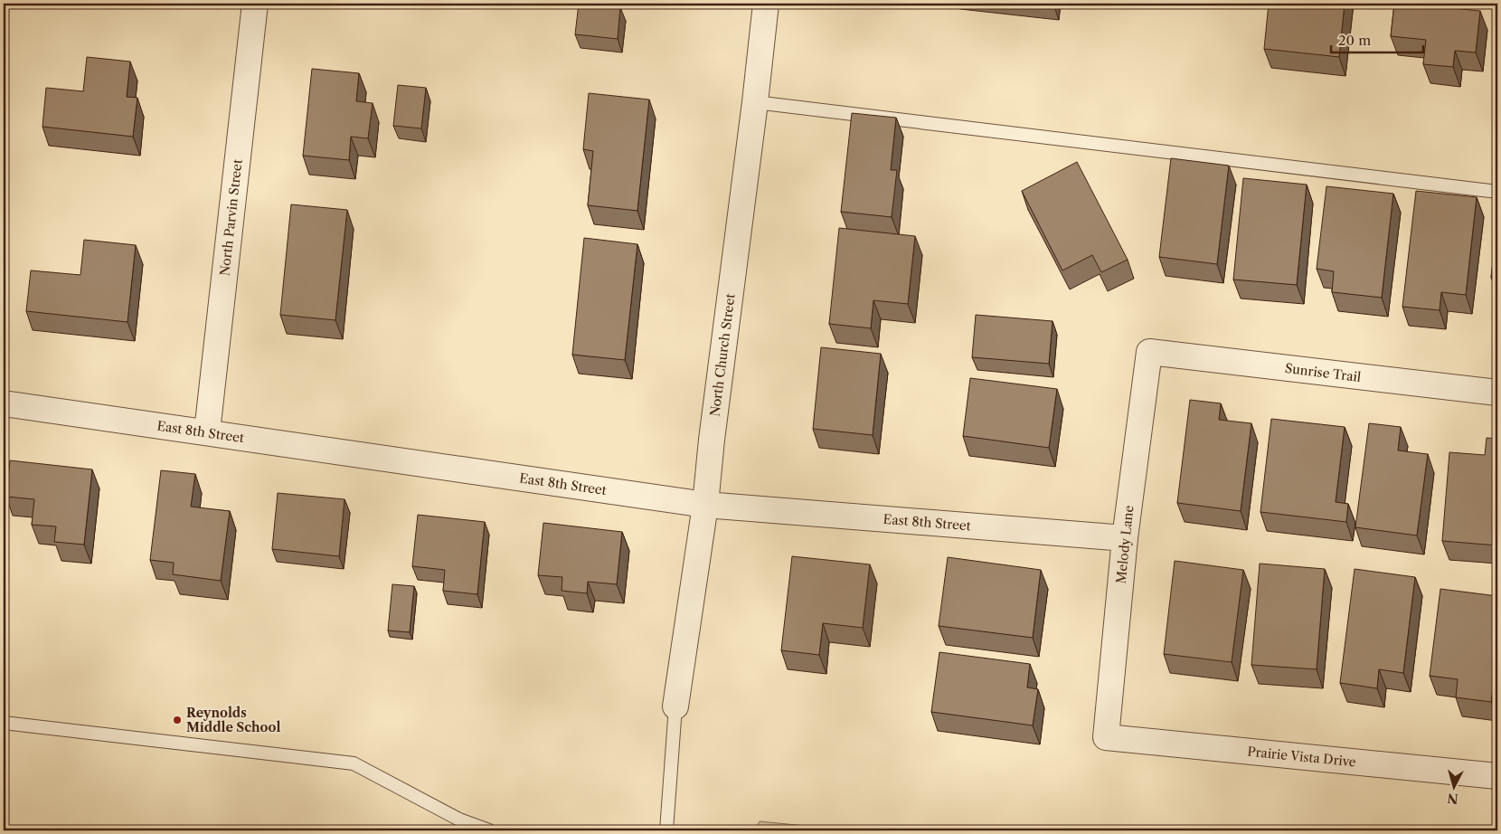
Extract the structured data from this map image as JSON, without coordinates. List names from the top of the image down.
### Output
{
  "streets": {
    "street": [
      "North Parvin Street",
      "North Church Street",
      "Sunrise Trail",
      "East 8th Street",
      "Melody Lane",
      "Prairie Vista Drive"
    ]
  },
  "crossings": [
    ["North Parvin Street", "East 8th Street"],
    ["North Church Street", "East 8th Street"],
    ["Sunrise Trail", "Melody Lane"],
    ["East 8th Street", "Melody Lane"],
    ["Melody Lane", "Prairie Vista Drive"]
  ],
  "places": ["Reynolds Middle School"],
  "scale_bar": "20 m",
  "north": "bottom"
}
